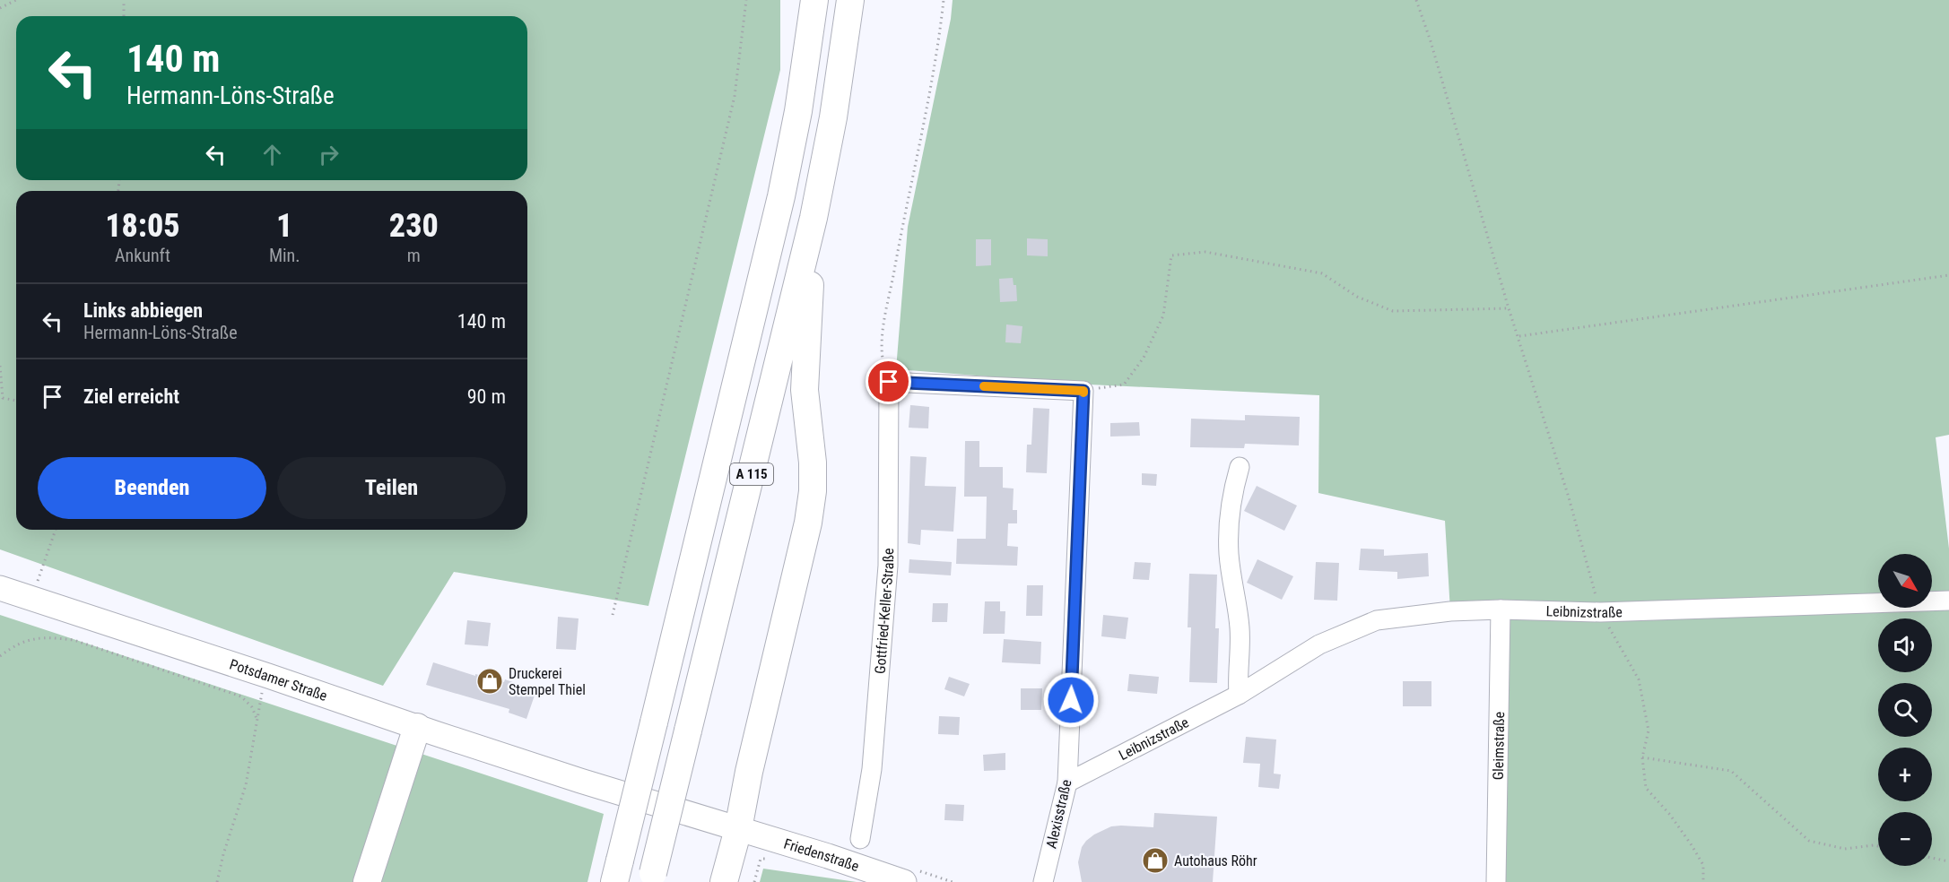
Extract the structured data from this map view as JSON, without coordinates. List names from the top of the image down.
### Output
{
  "streets": {
    "highway": ["A 115"],
    "main road": ["Potsdamer Straße", "Friedenstraße"],
    "street": [
      "Gottfried-Keller-Straße",
      "Leibnizstraße",
      "Gleimstraße",
      "Alexisstraße"
    ]
  },
  "crossings": [
    ["Leibnizstraße", "Gleimstraße"],
    ["Leibnizstraße", "Alexisstraße"],
    ["Potsdamer Straße", "Friedenstraße"]
  ],
  "places": {
    "shop": ["Druckerei Stempel Thiel", "Autohaus Röhr"]
  },
  "north": "bottom right",
  "page": {
    "turn": ["140 m", "Hermann-Löns-Straße"],
    "eta": [
      "18:05",
      "Ankunft",
      "1",
      "Min.",
      "230",
      "m"
    ],
    "list": [
      {
        "name": "Links abbiegen",
        "note": "Hermann-Löns-Straße",
        "value": "140 m"
      },
      {
        "name": "Ziel erreicht",
        "value": "90 m"
      }
    ],
    "buttons": ["Beenden", "Teilen"],
    "map_buttons": ["+", "−"]
  }
}
